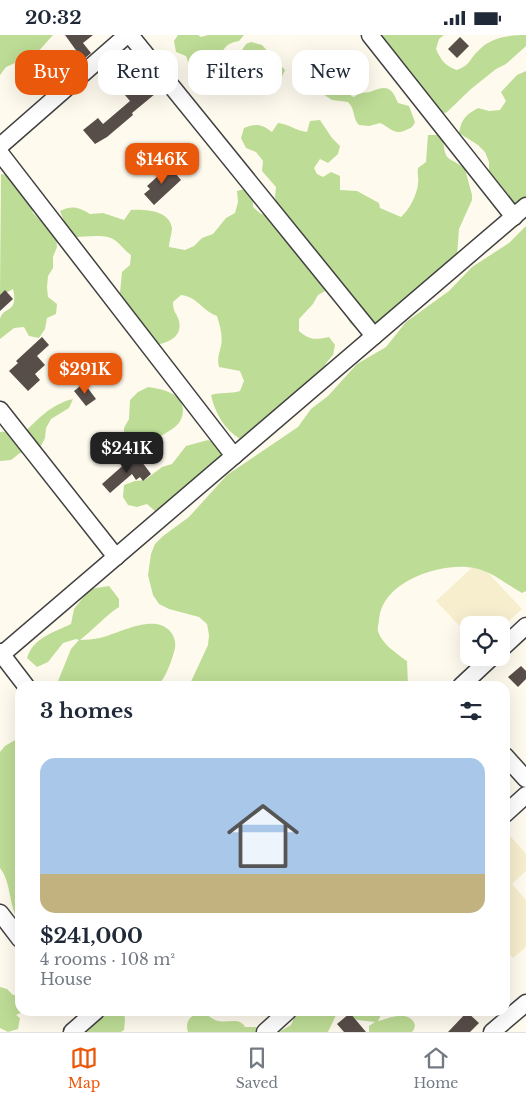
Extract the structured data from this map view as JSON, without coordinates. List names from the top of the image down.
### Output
{
  "page": {
    "status": "20:32",
    "chip": [
      "Buy",
      "Rent",
      "Filters",
      "New"
    ],
    "price": ["$146K", "$291K", "$241K"],
    "heading": "3 homes",
    "list": [
      {
        "name": "$241,000",
        "note": "4 rooms · 108 m² · House"
      }
    ],
    "tabs": ["Map", "Saved", "Home"]
  }
}
